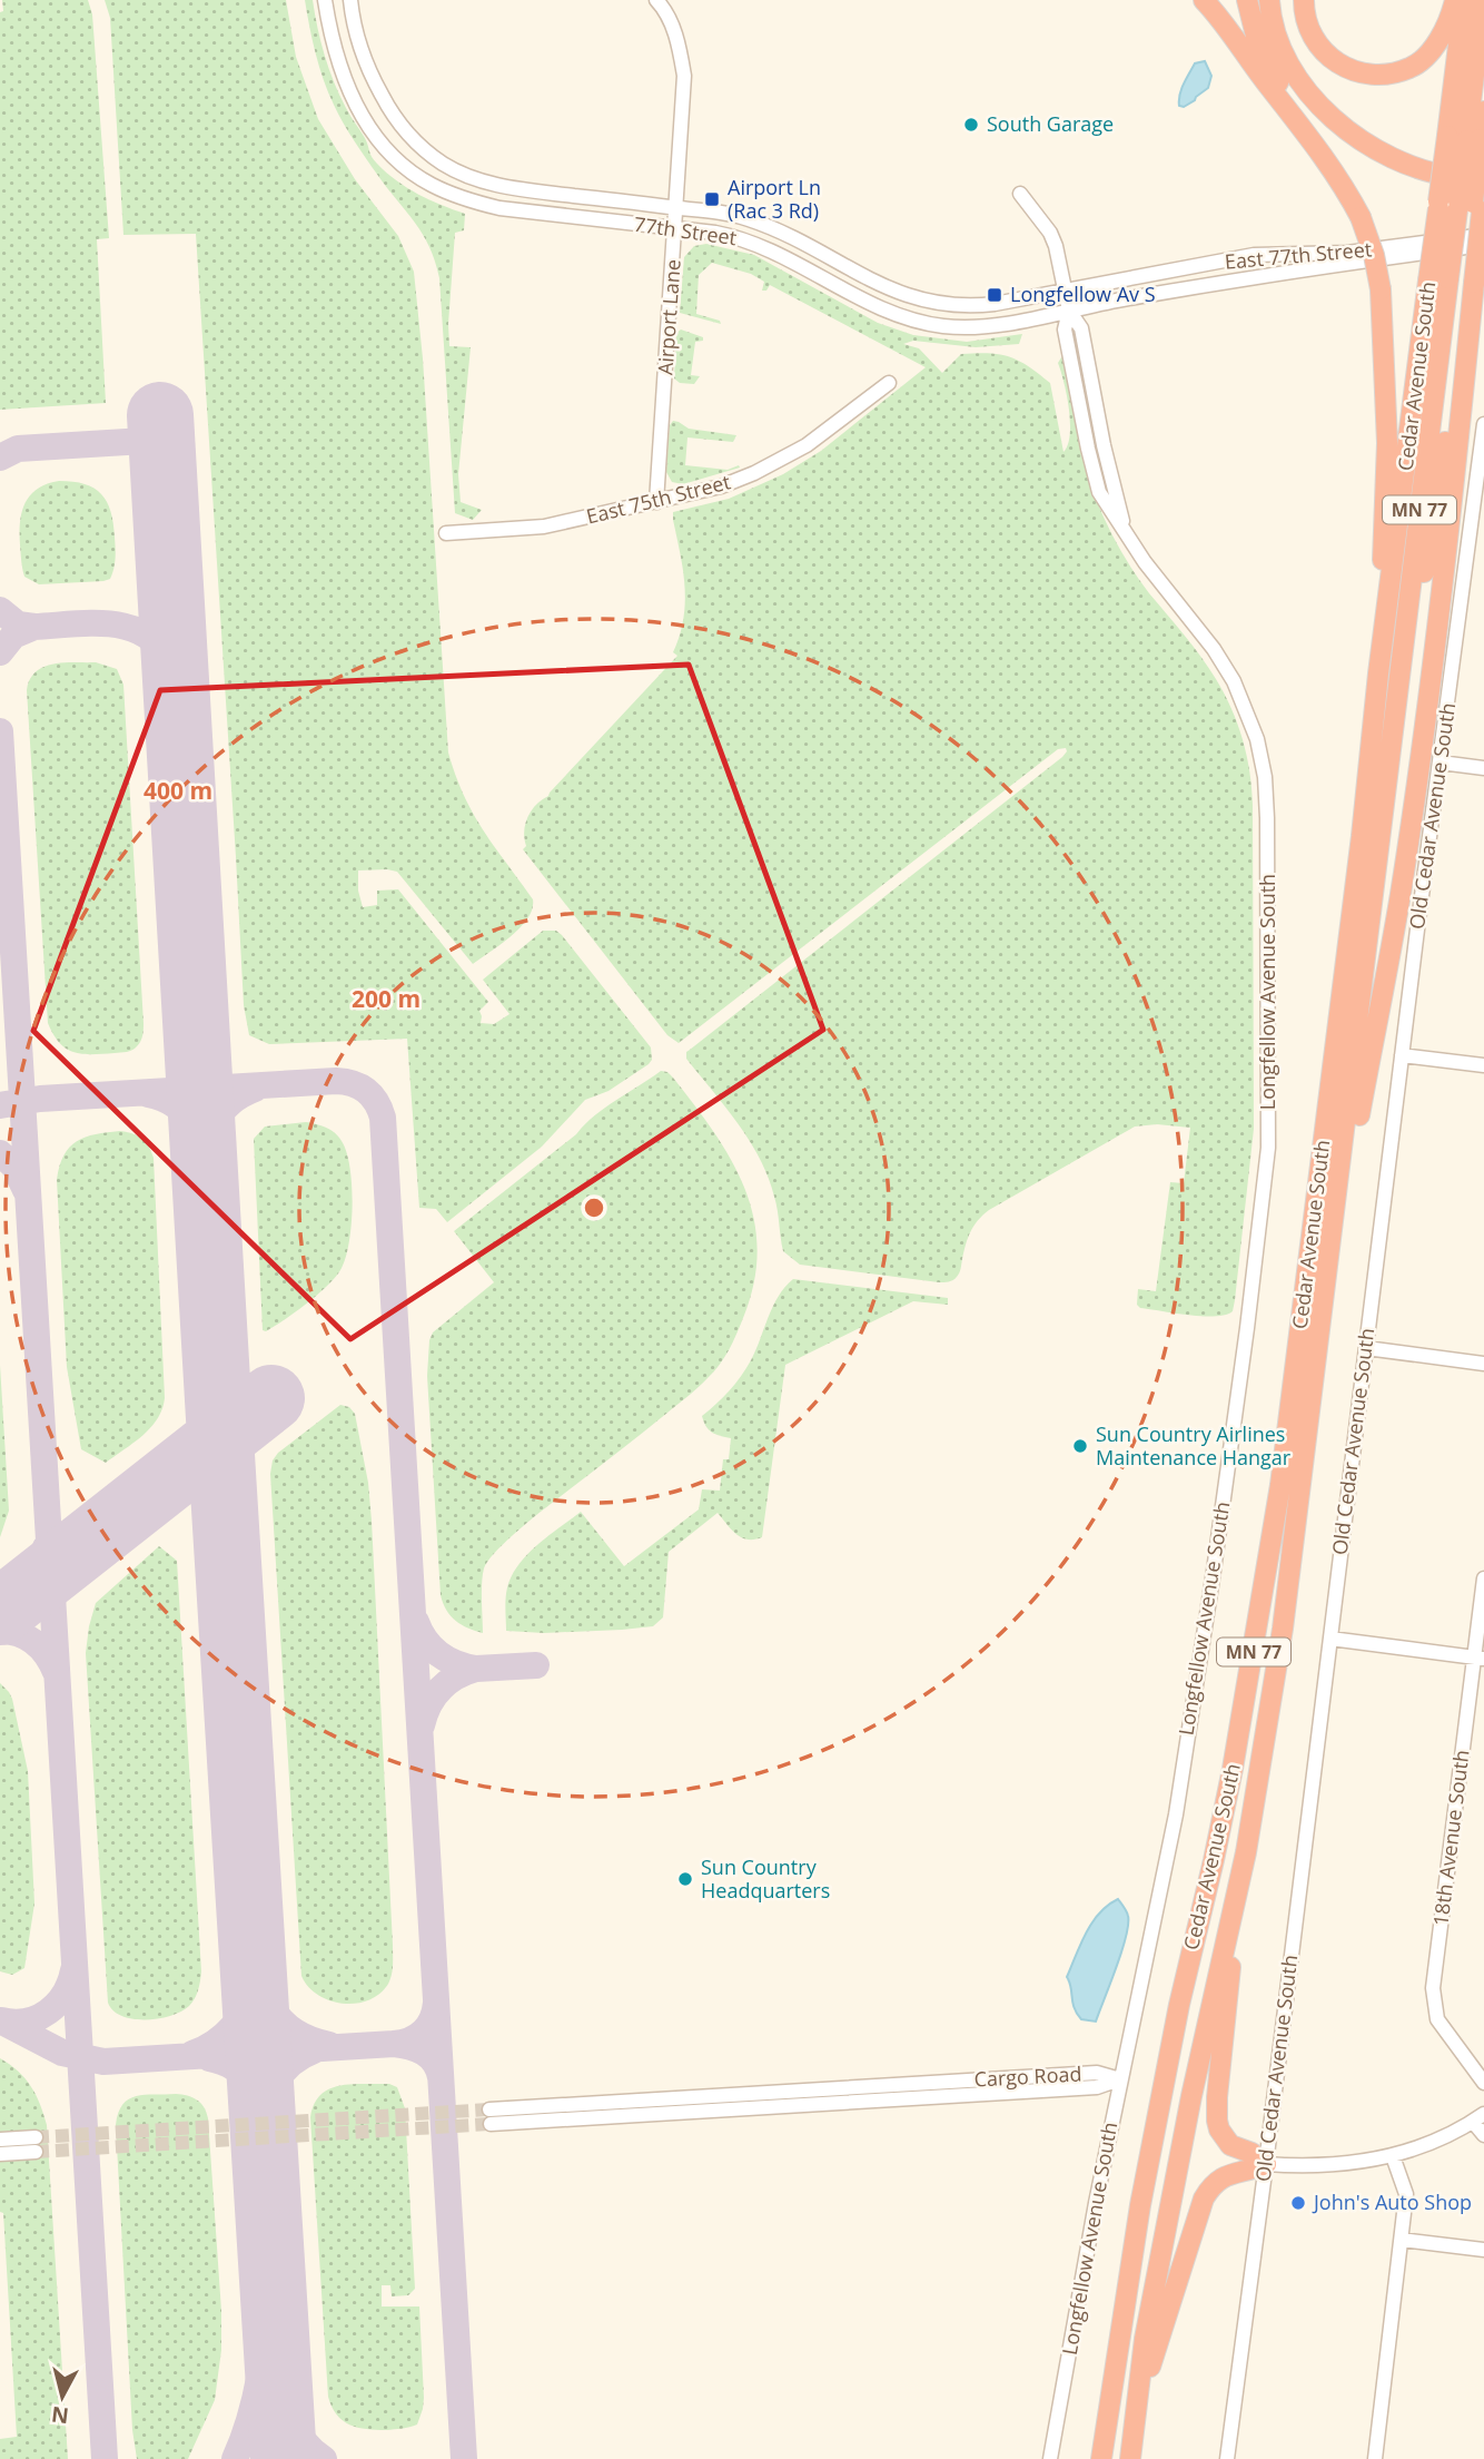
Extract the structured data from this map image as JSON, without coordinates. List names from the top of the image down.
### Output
{
  "streets": {
    "highway": ["Cedar Avenue South", "MN 77"],
    "street": [
      "77th Street",
      "East 77th Street",
      "Airport Lane",
      "East 75th Street",
      "Old Cedar Avenue South",
      "Longfellow Avenue South",
      "18th Avenue South",
      "Cargo Road"
    ]
  },
  "crossings": [
    ["77th Street", "East 77th Street"],
    ["77th Street", "Airport Lane"],
    ["77th Street", "Longfellow Avenue South"],
    ["East 77th Street", "Longfellow Avenue South"],
    ["Airport Lane", "East 75th Street"],
    ["Longfellow Avenue South", "Cargo Road"]
  ],
  "places": {
    "other": [
      "South Garage",
      "Sun Country Airlines Maintenance Hangar",
      "Sun Country Headquarters",
      "John's Auto Shop"
    ],
    "transit": ["Airport Ln (Rac 3 Rd)", "Longfellow Av S"]
  },
  "north": "bottom",
  "rings": ["400 m", "200 m"]
}
